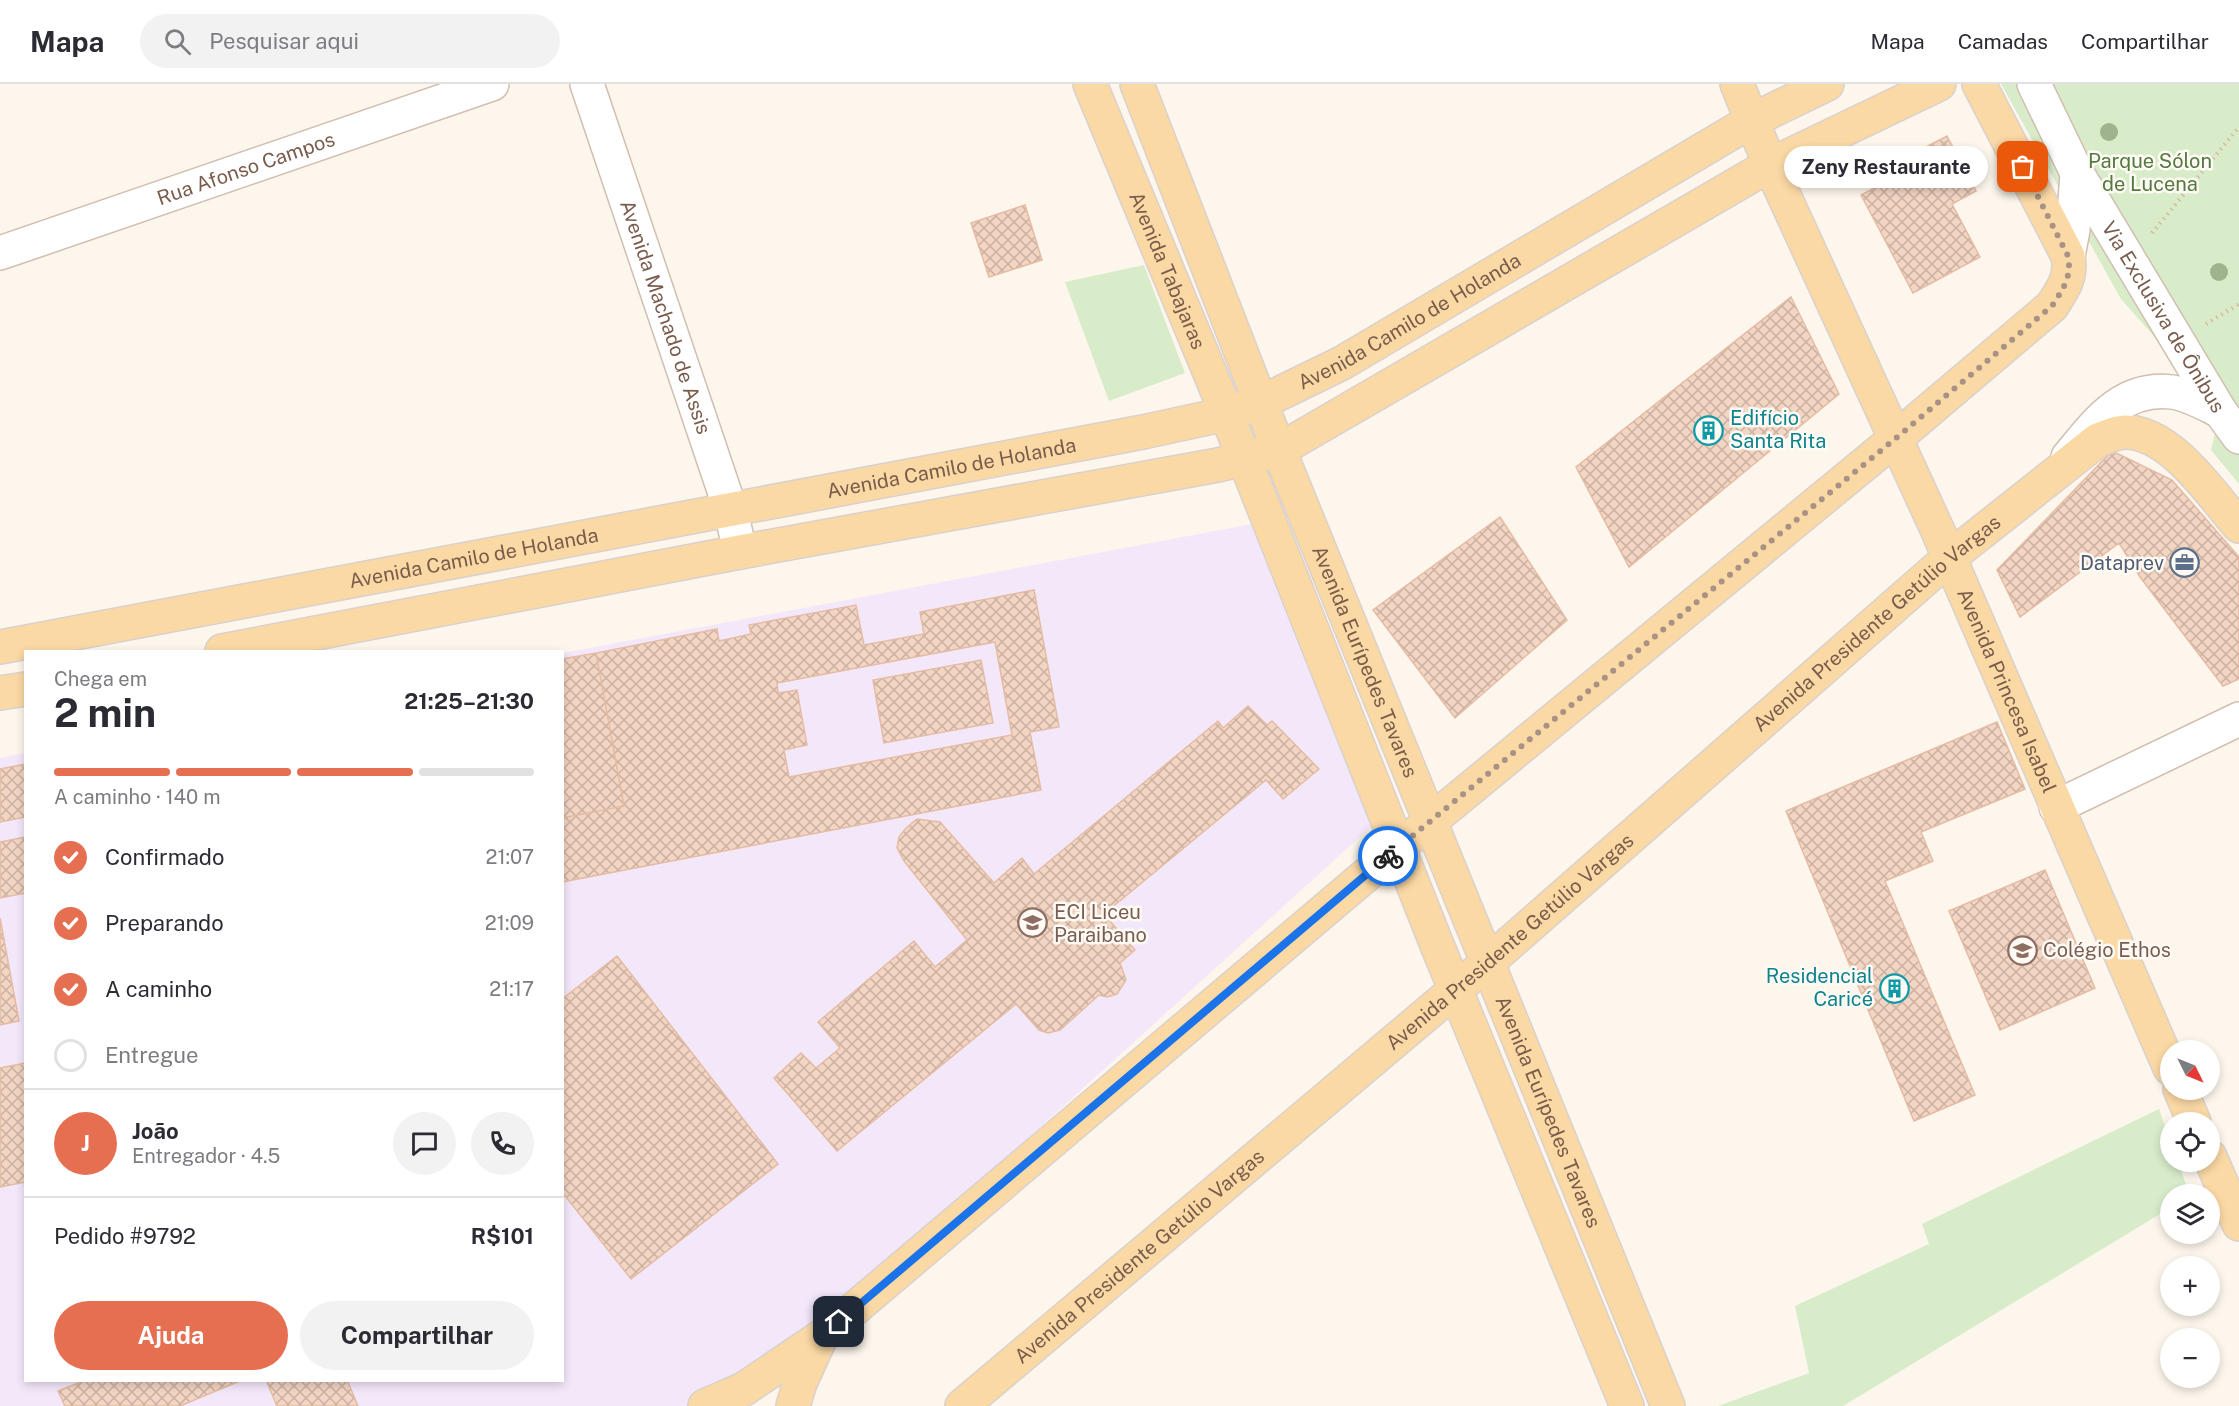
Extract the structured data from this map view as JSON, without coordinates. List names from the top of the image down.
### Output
{
  "streets": {
    "main road": [
      "Avenida Tabajaras",
      "Avenida Camilo de Holanda",
      "Avenida Presidente Getúlio Vargas",
      "Avenida Eurípedes Tavares",
      "Avenida Princesa Isabel"
    ],
    "street": ["Rua Afonso Campos", "Via Exclusiva de Ônibus", "Avenida Machado de Assis"]
  },
  "crossings": [
    ["Avenida Tabajaras", "Avenida Camilo de Holanda"],
    ["Avenida Tabajaras", "Avenida Eurípedes Tavares"],
    ["Via Exclusiva de Ônibus", "Avenida Presidente Getúlio Vargas"],
    ["Avenida Machado de Assis", "Avenida Camilo de Holanda"],
    ["Avenida Camilo de Holanda", "Avenida Princesa Isabel"],
    ["Avenida Presidente Getúlio Vargas", "Avenida Eurípedes Tavares"],
    ["Avenida Presidente Getúlio Vargas", "Avenida Princesa Isabel"]
  ],
  "parks": ["Parque Sólon de Lucena"],
  "places": {
    "other": ["Zeny Restaurante"],
    "building": ["Edifício Santa Rita", "Residencial Caricé"],
    "office": ["Dataprev"],
    "school or university": ["ECI Liceu Paraibano", "Colégio Ethos"]
  },
  "north": "bottom right",
  "page": {
    "header": "Mapa",
    "search": "Pesquisar aqui",
    "nav": ["Mapa", "Camadas", "Compartilhar"],
    "bubble": "Zeny Restaurante",
    "heading": ["2 min", "Chega em", "21:25–21:30"],
    "panel": [
      "João",
      "Entregador · 4.5",
      "Pedido #9792",
      "R$101"
    ],
    "bar": "A caminho · 140 m",
    "list": [
      ["Confirmado", "21:07"],
      ["Preparando", "21:09"],
      ["A caminho", "21:17"],
      "Entregue"
    ],
    "map_buttons": ["+", "−"],
    "round": "J",
    "buttons": ["Ajuda", "Compartilhar"]
  }
}
